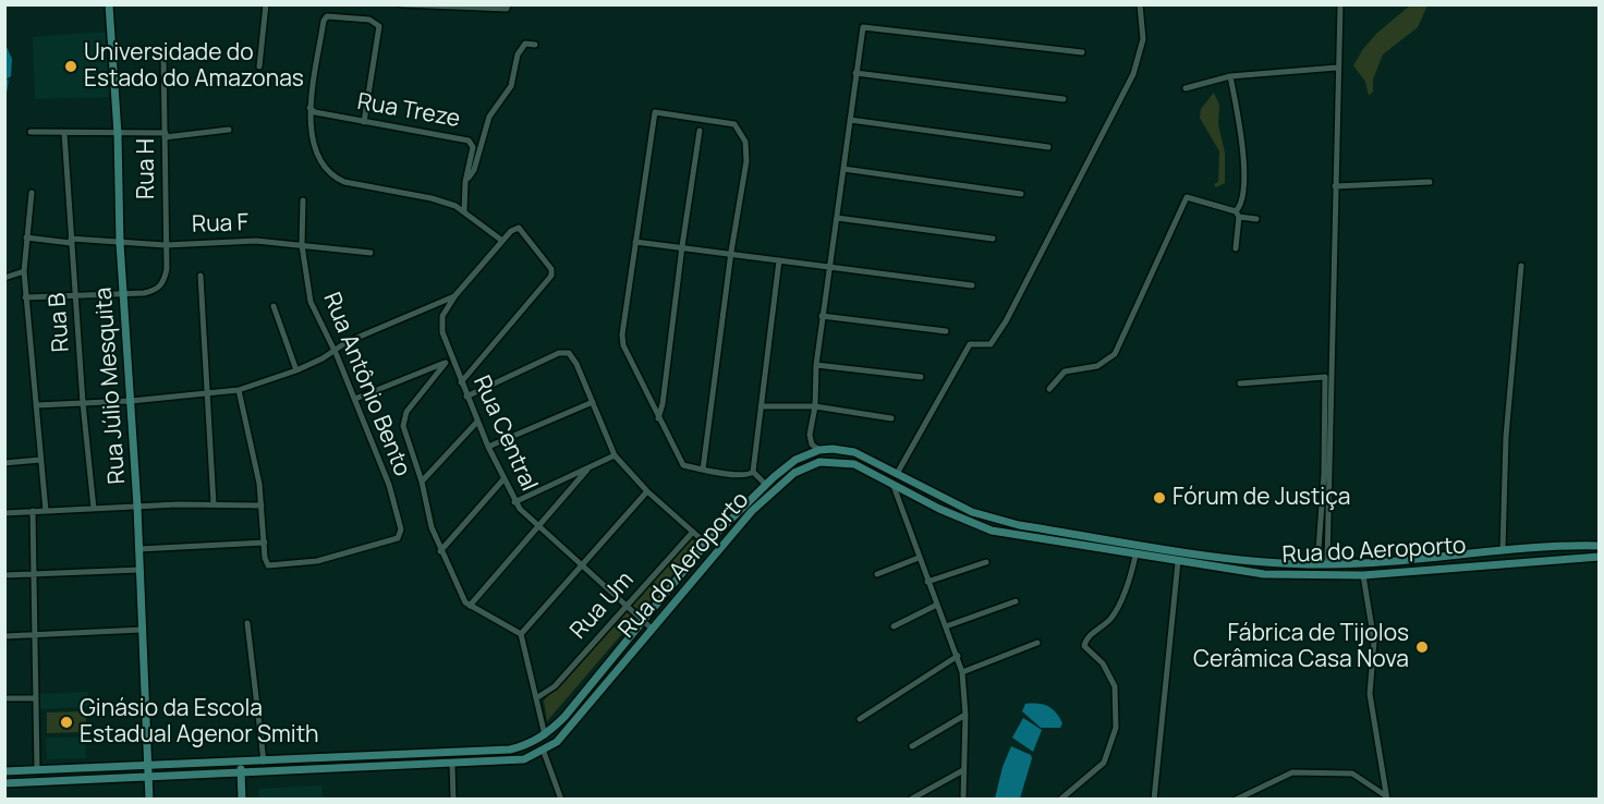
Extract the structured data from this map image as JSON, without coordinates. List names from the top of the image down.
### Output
{
  "streets": {
    "main road": ["Rua Júlio Mesquita", "Rua do Aeroporto"],
    "street": [
      "Rua Treze",
      "Rua H",
      "Rua F",
      "Rua B",
      "Rua Antônio Bento",
      "Rua Central",
      "Rua Um"
    ]
  },
  "crossings": [
    ["Rua H", "Rua F"],
    ["Rua H", "Rua Júlio Mesquita"],
    ["Rua F", "Rua B"],
    ["Rua F", "Rua Antônio Bento"],
    ["Rua F", "Rua Júlio Mesquita"],
    ["Rua Júlio Mesquita", "Rua do Aeroporto"],
    ["Rua Central", "Rua do Aeroporto"],
    ["Rua Central", "Rua Um"]
  ],
  "places": [
    "Universidade do Estado do Amazonas",
    "Fórum de Justiça",
    "Fábrica de Tijolos Cerâmica Casa Nova",
    "Ginásio da Escola Estadual Agenor Smith"
  ]
}
